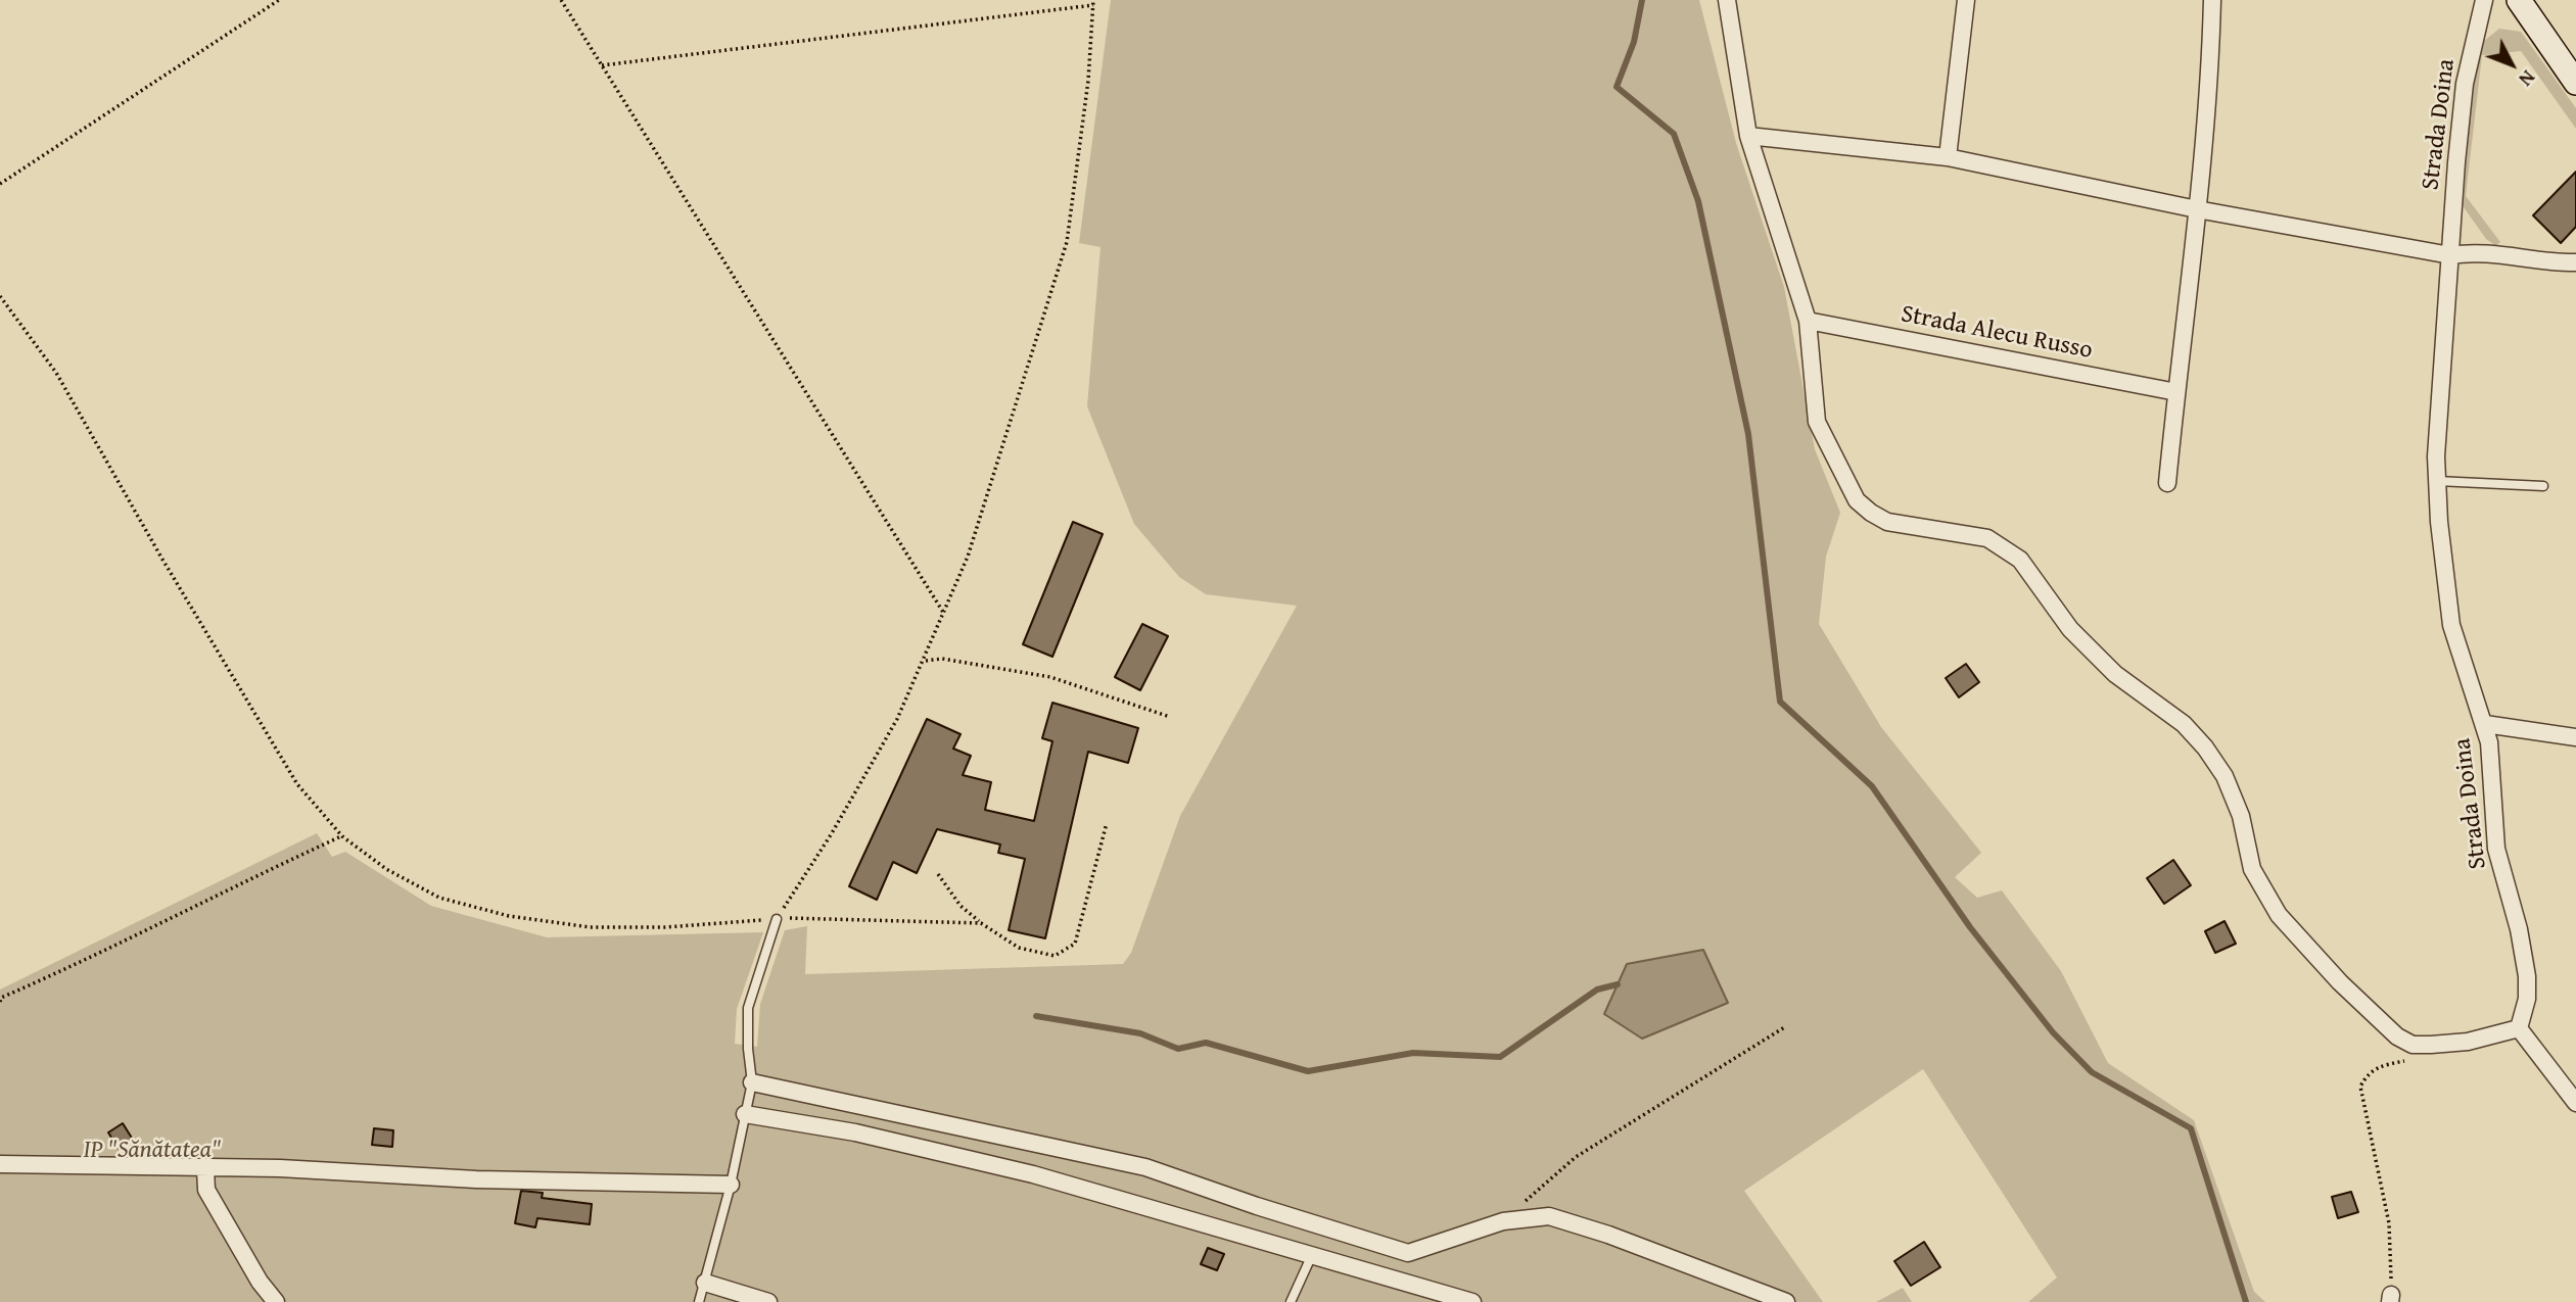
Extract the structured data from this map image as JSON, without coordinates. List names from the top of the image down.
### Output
{
  "streets": {
    "street": ["Strada Doina", "Strada Alecu Russo"]
  },
  "parks": ["IP \"Sănătatea\""],
  "north": "bottom right"
}
